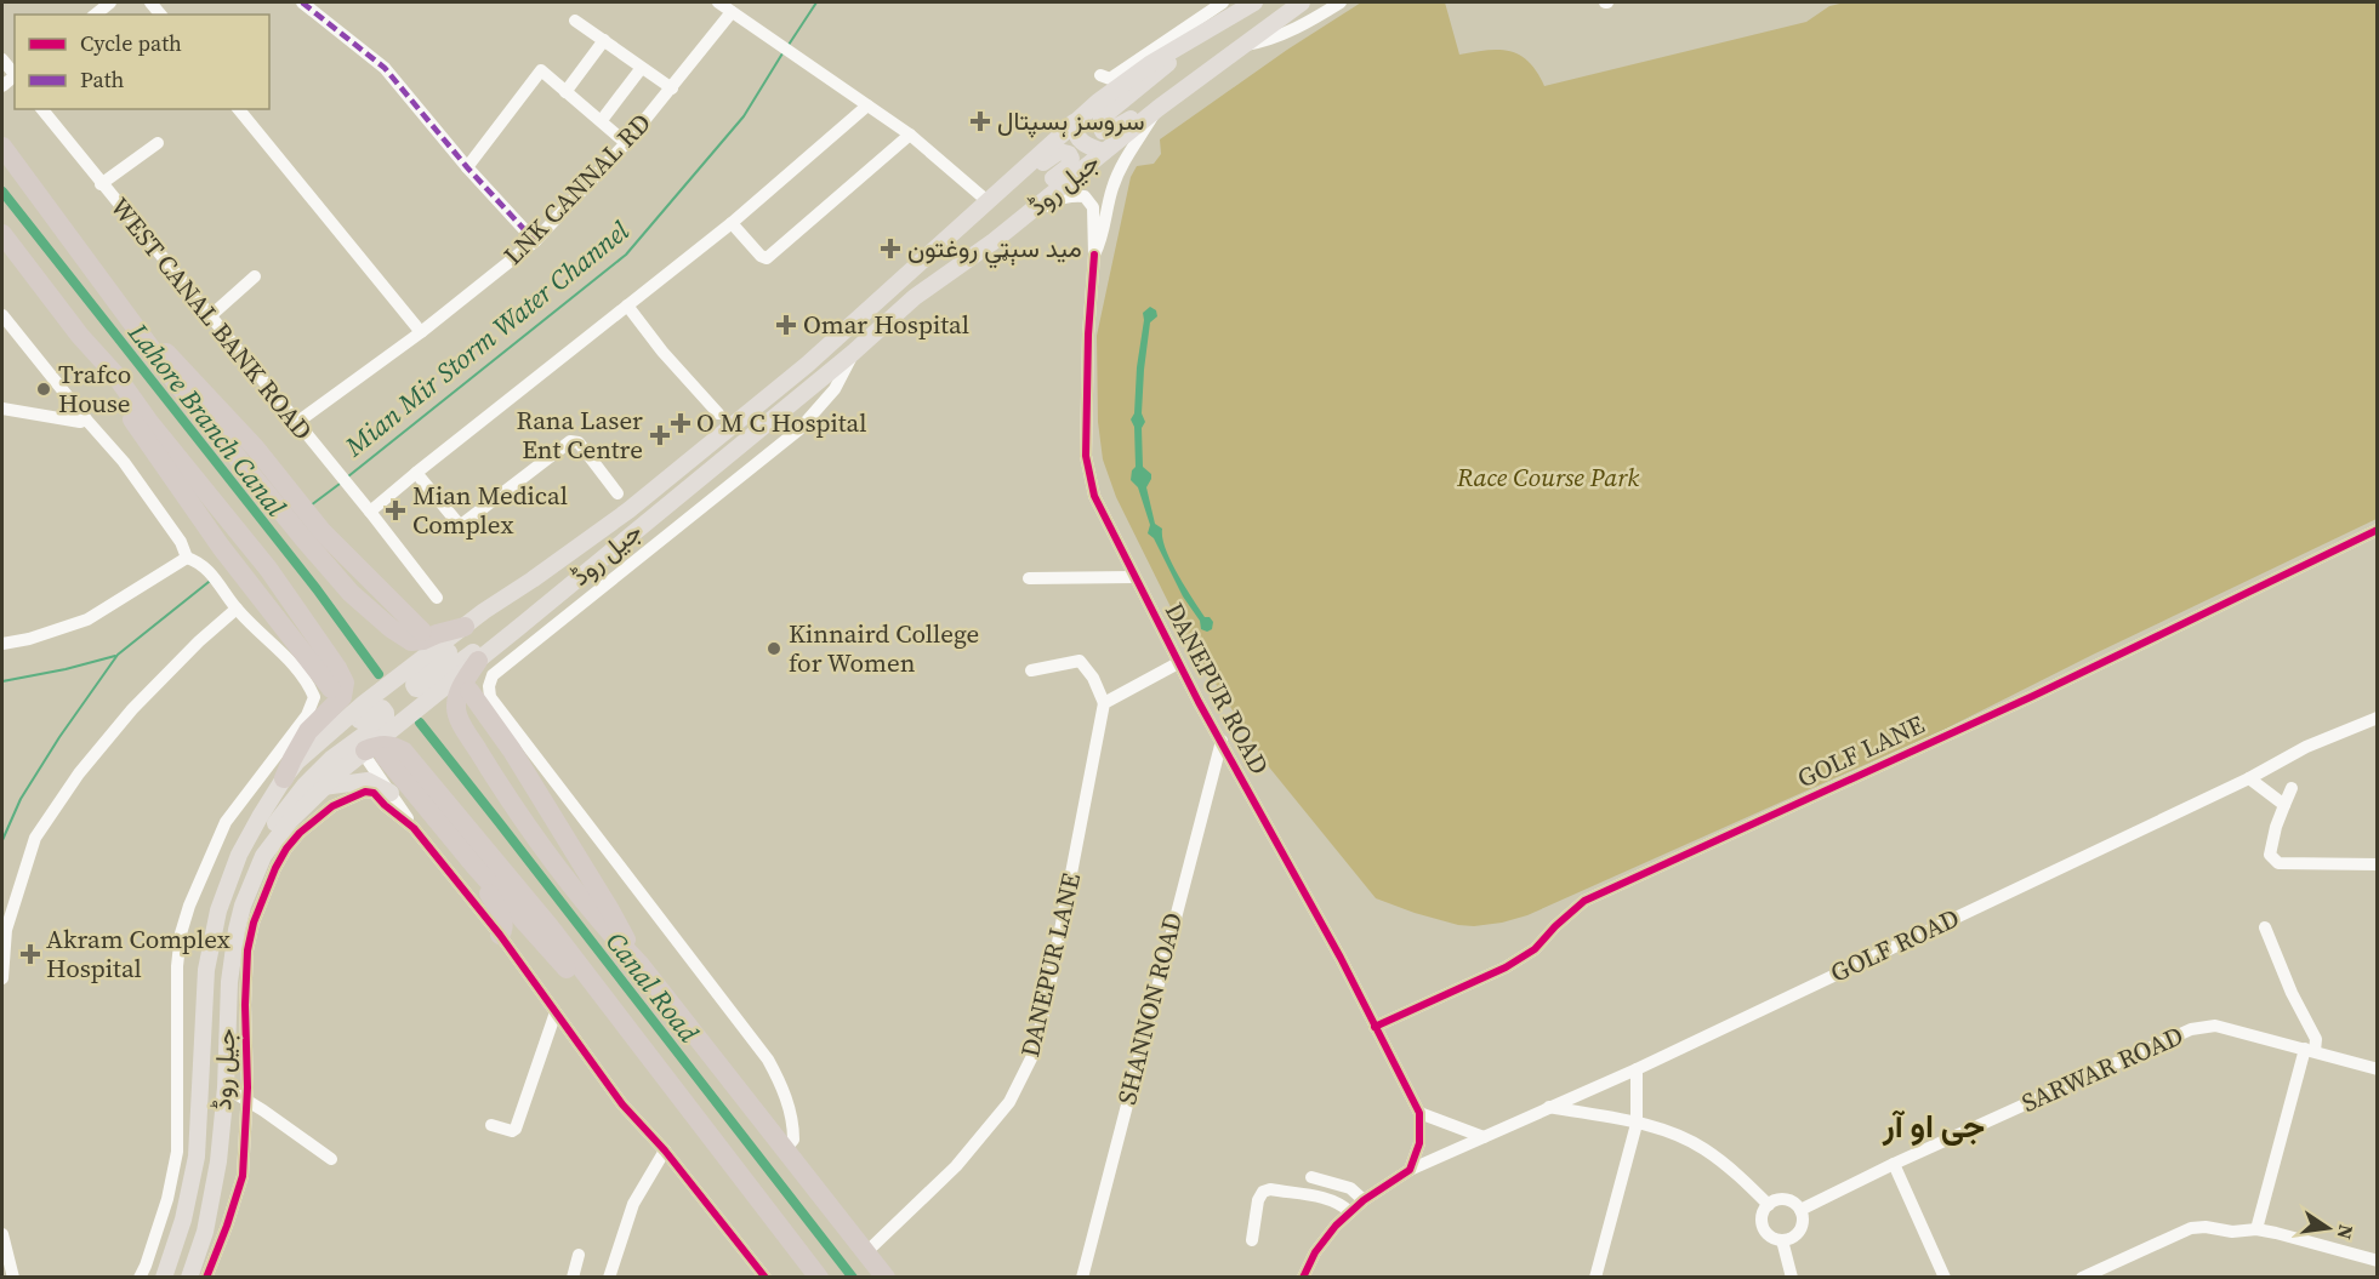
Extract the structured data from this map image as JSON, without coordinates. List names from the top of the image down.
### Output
{
  "streets": {
    "main road": ["جیل روڈ"],
    "street": [
      "LNK CANNAL RD",
      "WEST CANAL BANK ROAD",
      "DANEPUR ROAD",
      "GOLF LANE",
      "GOLF ROAD",
      "DANEPUR LANE",
      "SHANNON ROAD",
      "SARWAR ROAD"
    ]
  },
  "crossings": [
    ["جیل روڈ", "DANEPUR ROAD"],
    ["LNK CANNAL RD", "WEST CANAL BANK ROAD"],
    ["DANEPUR ROAD", "GOLF LANE"],
    ["DANEPUR ROAD", "SHANNON ROAD"]
  ],
  "districts": ["جی او آر"],
  "water": ["Mian Mir Storm Water Channel", "Lahore Branch Canal", "Canal Road"],
  "parks": ["Race Course Park"],
  "places": {
    "health": [
      "سروسز ہسپتال",
      "مید سېټي روغتون",
      "Omar Hospital",
      "O M C Hospital",
      "Rana Laser Ent Centre",
      "Mian Medical Complex",
      "Akram Complex Hospital"
    ],
    "other": ["Trafco House", "Kinnaird College for Women"]
  },
  "legend": ["Cycle path", "Path"],
  "north": "right"
}
